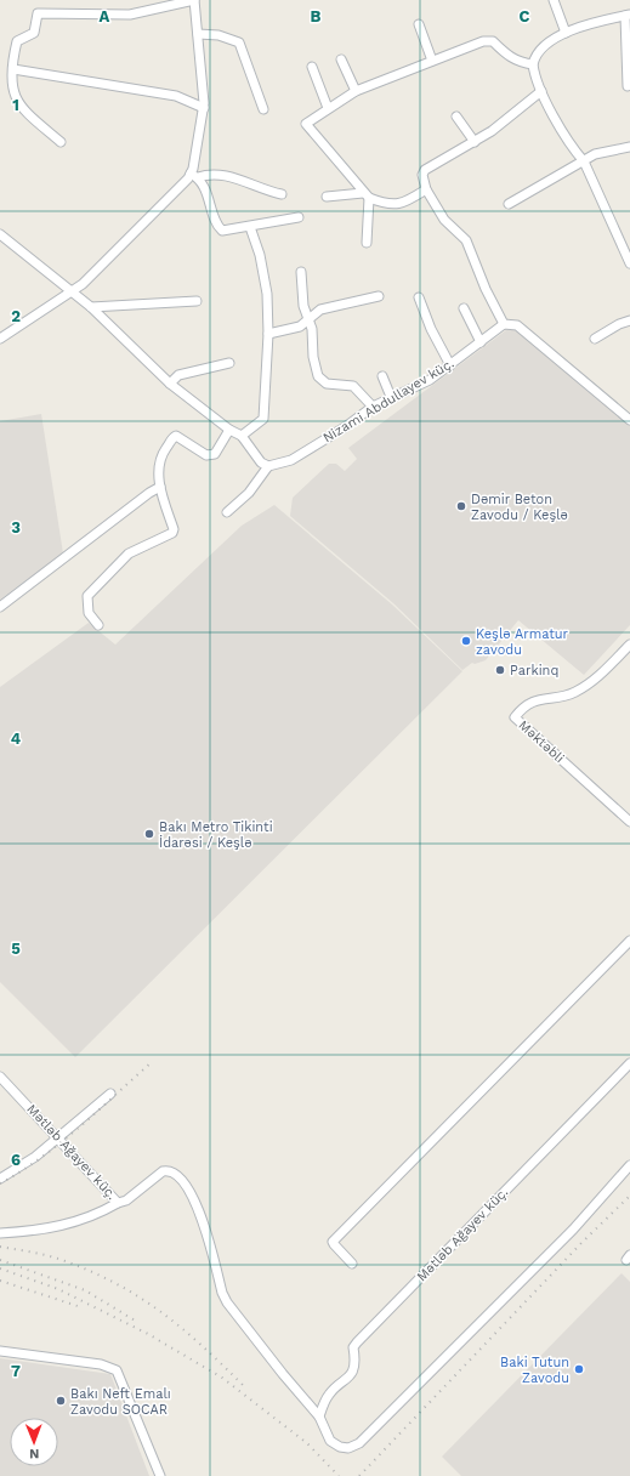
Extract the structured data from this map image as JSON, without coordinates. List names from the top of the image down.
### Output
{
  "streets": {
    "street": ["Nizami Abdullayev küç.", "Məktəbli", "Mətləb Ağayev küç."]
  },
  "places": [
    "Dəmir Beton Zavodu / Keşlə",
    "Keşlə Armatur zavodu",
    "Parkinq",
    "Bakı Metro Tikinti İdarəsi / Keşlə",
    "Baki Tutun Zavodu",
    "Bakı Neft Emalı Zavodu SOCAR"
  ],
  "north": "bottom",
  "grid": {
    "columns": ["A", "B", "C"],
    "rows": [
      "1",
      "2",
      "3",
      "4",
      "5",
      "6",
      "7"
    ]
  }
}
